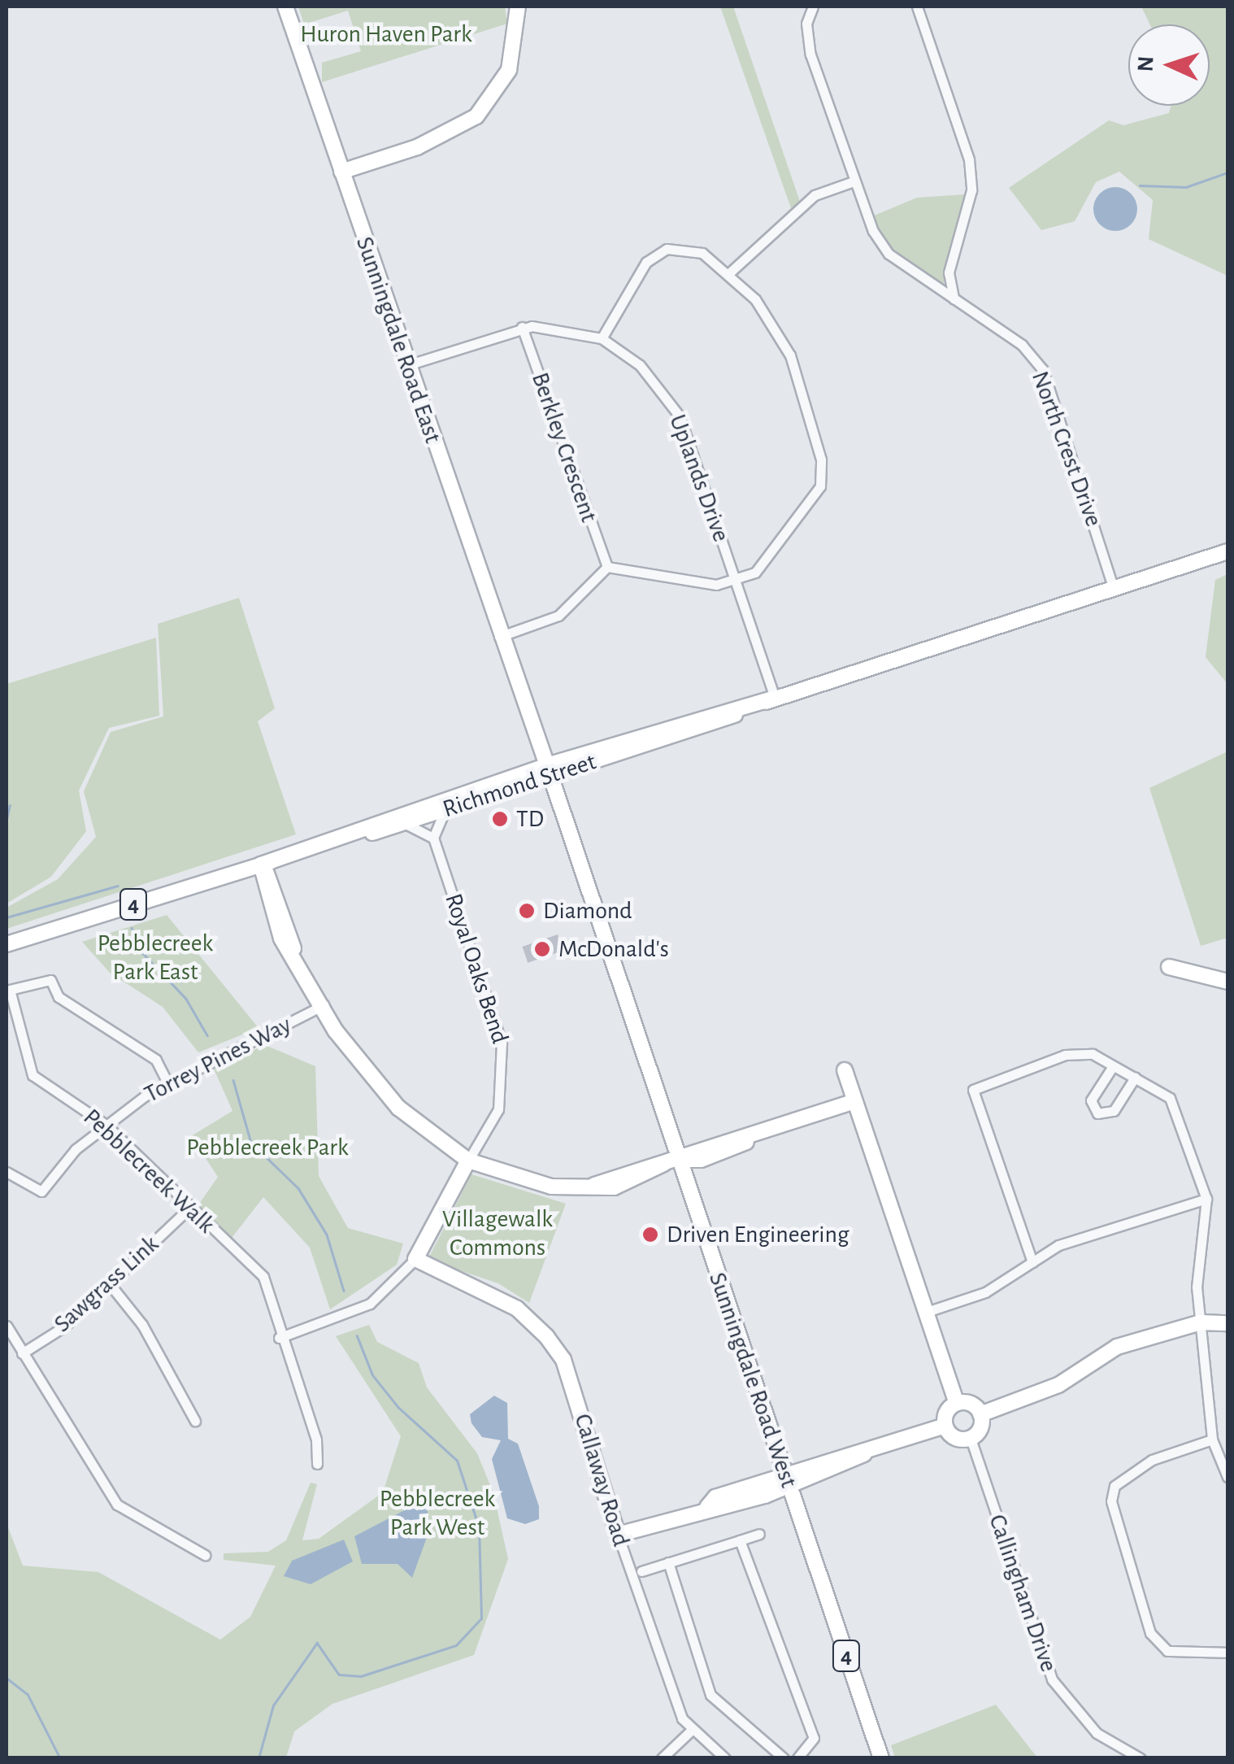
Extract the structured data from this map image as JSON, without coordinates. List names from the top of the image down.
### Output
{
  "streets": {
    "main road": [
      "Sunningdale Road East",
      "Richmond Street",
      "4",
      "Royal Oaks Bend",
      "Sunningdale Road West",
      "Callaway Road"
    ],
    "street": [
      "Berkley Crescent",
      "North Crest Drive",
      "Uplands Drive",
      "Torrey Pines Way",
      "Pebblecreek Walk",
      "Sawgrass Link",
      "Callingham Drive"
    ]
  },
  "crossings": [
    ["Sunningdale Road East", "Uplands Drive"],
    ["Sunningdale Road East", "Richmond Street"],
    ["Sunningdale Road East", "Sunningdale Road West"],
    ["Berkley Crescent", "Uplands Drive"],
    ["North Crest Drive", "Richmond Street"],
    ["Uplands Drive", "Richmond Street"],
    ["Richmond Street", "Sunningdale Road West"],
    ["Royal Oaks Bend", "Pebblecreek Walk"],
    ["Royal Oaks Bend", "Callaway Road"],
    ["Torrey Pines Way", "Pebblecreek Walk"],
    ["Pebblecreek Walk", "Sawgrass Link"]
  ],
  "parks": [
    "Huron Haven Park",
    "Pebblecreek Park East",
    "Pebblecreek Park",
    "Villagewalk Commons",
    "Pebblecreek Park West"
  ],
  "places": [
    "TD",
    "Diamond",
    "McDonald's",
    "Driven Engineering"
  ],
  "north": "left"
}
